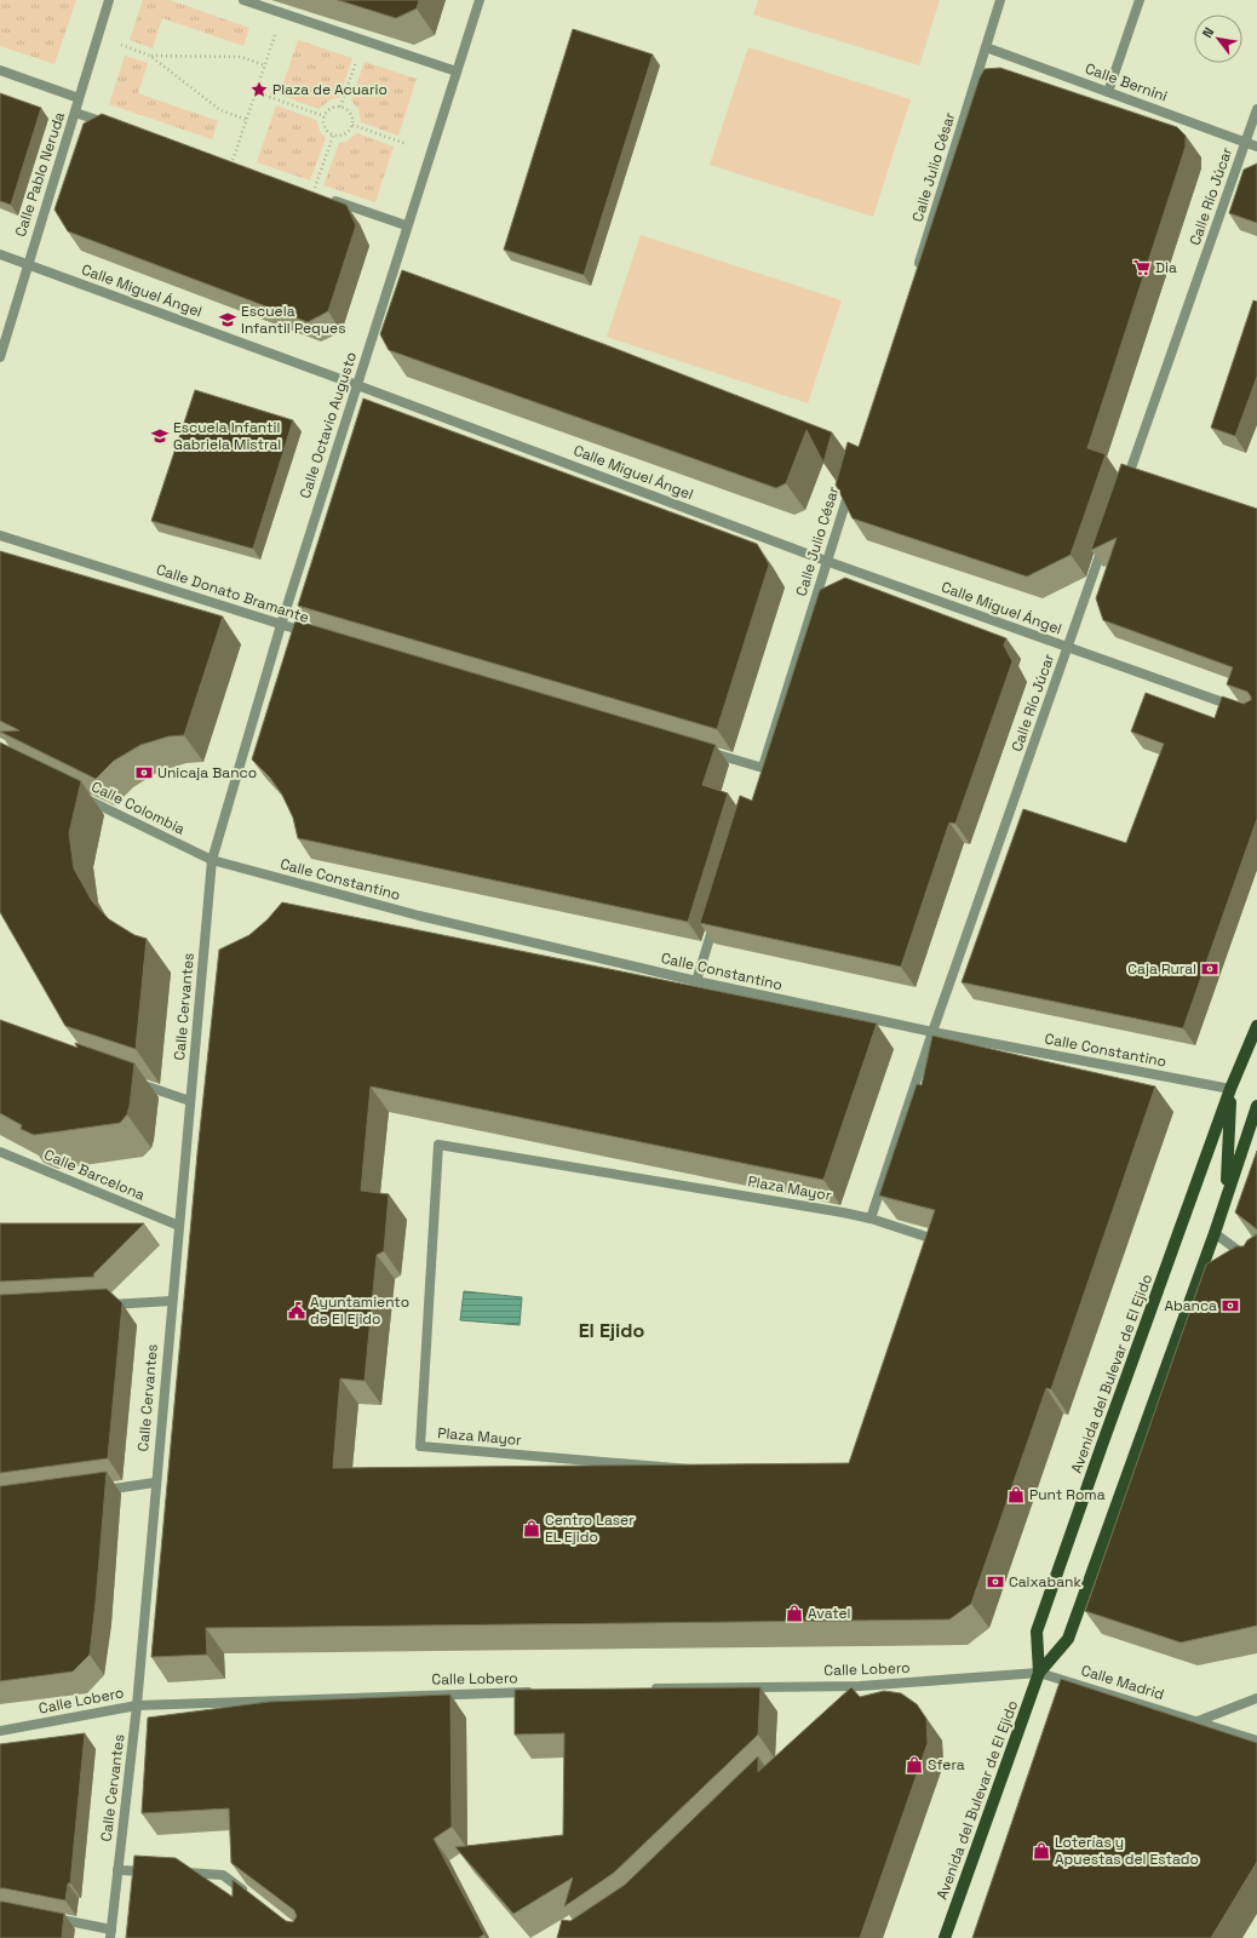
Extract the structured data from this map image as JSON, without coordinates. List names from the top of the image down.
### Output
{
  "streets": {
    "main road": ["Avenida del Bulevar de El Ejido"],
    "street": [
      "Calle Bernini",
      "Calle Julio César",
      "Calle Pablo Neruda",
      "Calle Río Júcar",
      "Calle Miguel Ángel",
      "Calle Octavio Augusto",
      "Calle Donato Bramante",
      "Calle Colombia",
      "Calle Constantino",
      "Calle Cervantes",
      "Calle Barcelona",
      "Plaza Mayor",
      "Calle Lobero",
      "Calle Madrid"
    ]
  },
  "crossings": [
    ["Calle Bernini", "Calle Julio César"],
    ["Calle Bernini", "Calle Río Júcar"],
    ["Calle Julio César", "Calle Miguel Ángel"],
    ["Calle Pablo Neruda", "Calle Miguel Ángel"],
    ["Calle Río Júcar", "Calle Miguel Ángel"],
    ["Calle Río Júcar", "Calle Constantino"],
    ["Calle Miguel Ángel", "Calle Octavio Augusto"],
    ["Calle Octavio Augusto", "Calle Donato Bramante"],
    ["Calle Octavio Augusto", "Calle Colombia"],
    ["Calle Octavio Augusto", "Calle Constantino"],
    ["Calle Octavio Augusto", "Calle Cervantes"],
    ["Calle Colombia", "Calle Constantino"],
    ["Calle Colombia", "Calle Cervantes"],
    ["Calle Constantino", "Calle Cervantes"],
    ["Calle Constantino", "Avenida del Bulevar de El Ejido"],
    ["Calle Cervantes", "Calle Barcelona"],
    ["Calle Cervantes", "Calle Lobero"],
    ["Avenida del Bulevar de El Ejido", "Calle Lobero"],
    ["Avenida del Bulevar de El Ejido", "Calle Madrid"],
    ["Calle Lobero", "Calle Madrid"]
  ],
  "districts": ["El Ejido"],
  "places": {
    "place": ["Plaza de Acuario"],
    "supermarket": ["Dia"],
    "school or university": ["Escuela Infantil Peques", "Escuela Infantil Gabriela Mistral"],
    "bank": [
      "Unicaja Banco",
      "Caja Rural",
      "Abanca",
      "Caixabank"
    ],
    "public building": ["Ayuntamiento de El Ejido"],
    "shop": [
      "Punt Roma",
      "Centro Laser EL Ejido",
      "Avatel",
      "Sfera",
      "Loterías y Apuestas del Estado"
    ]
  },
  "north": "top left"
}
